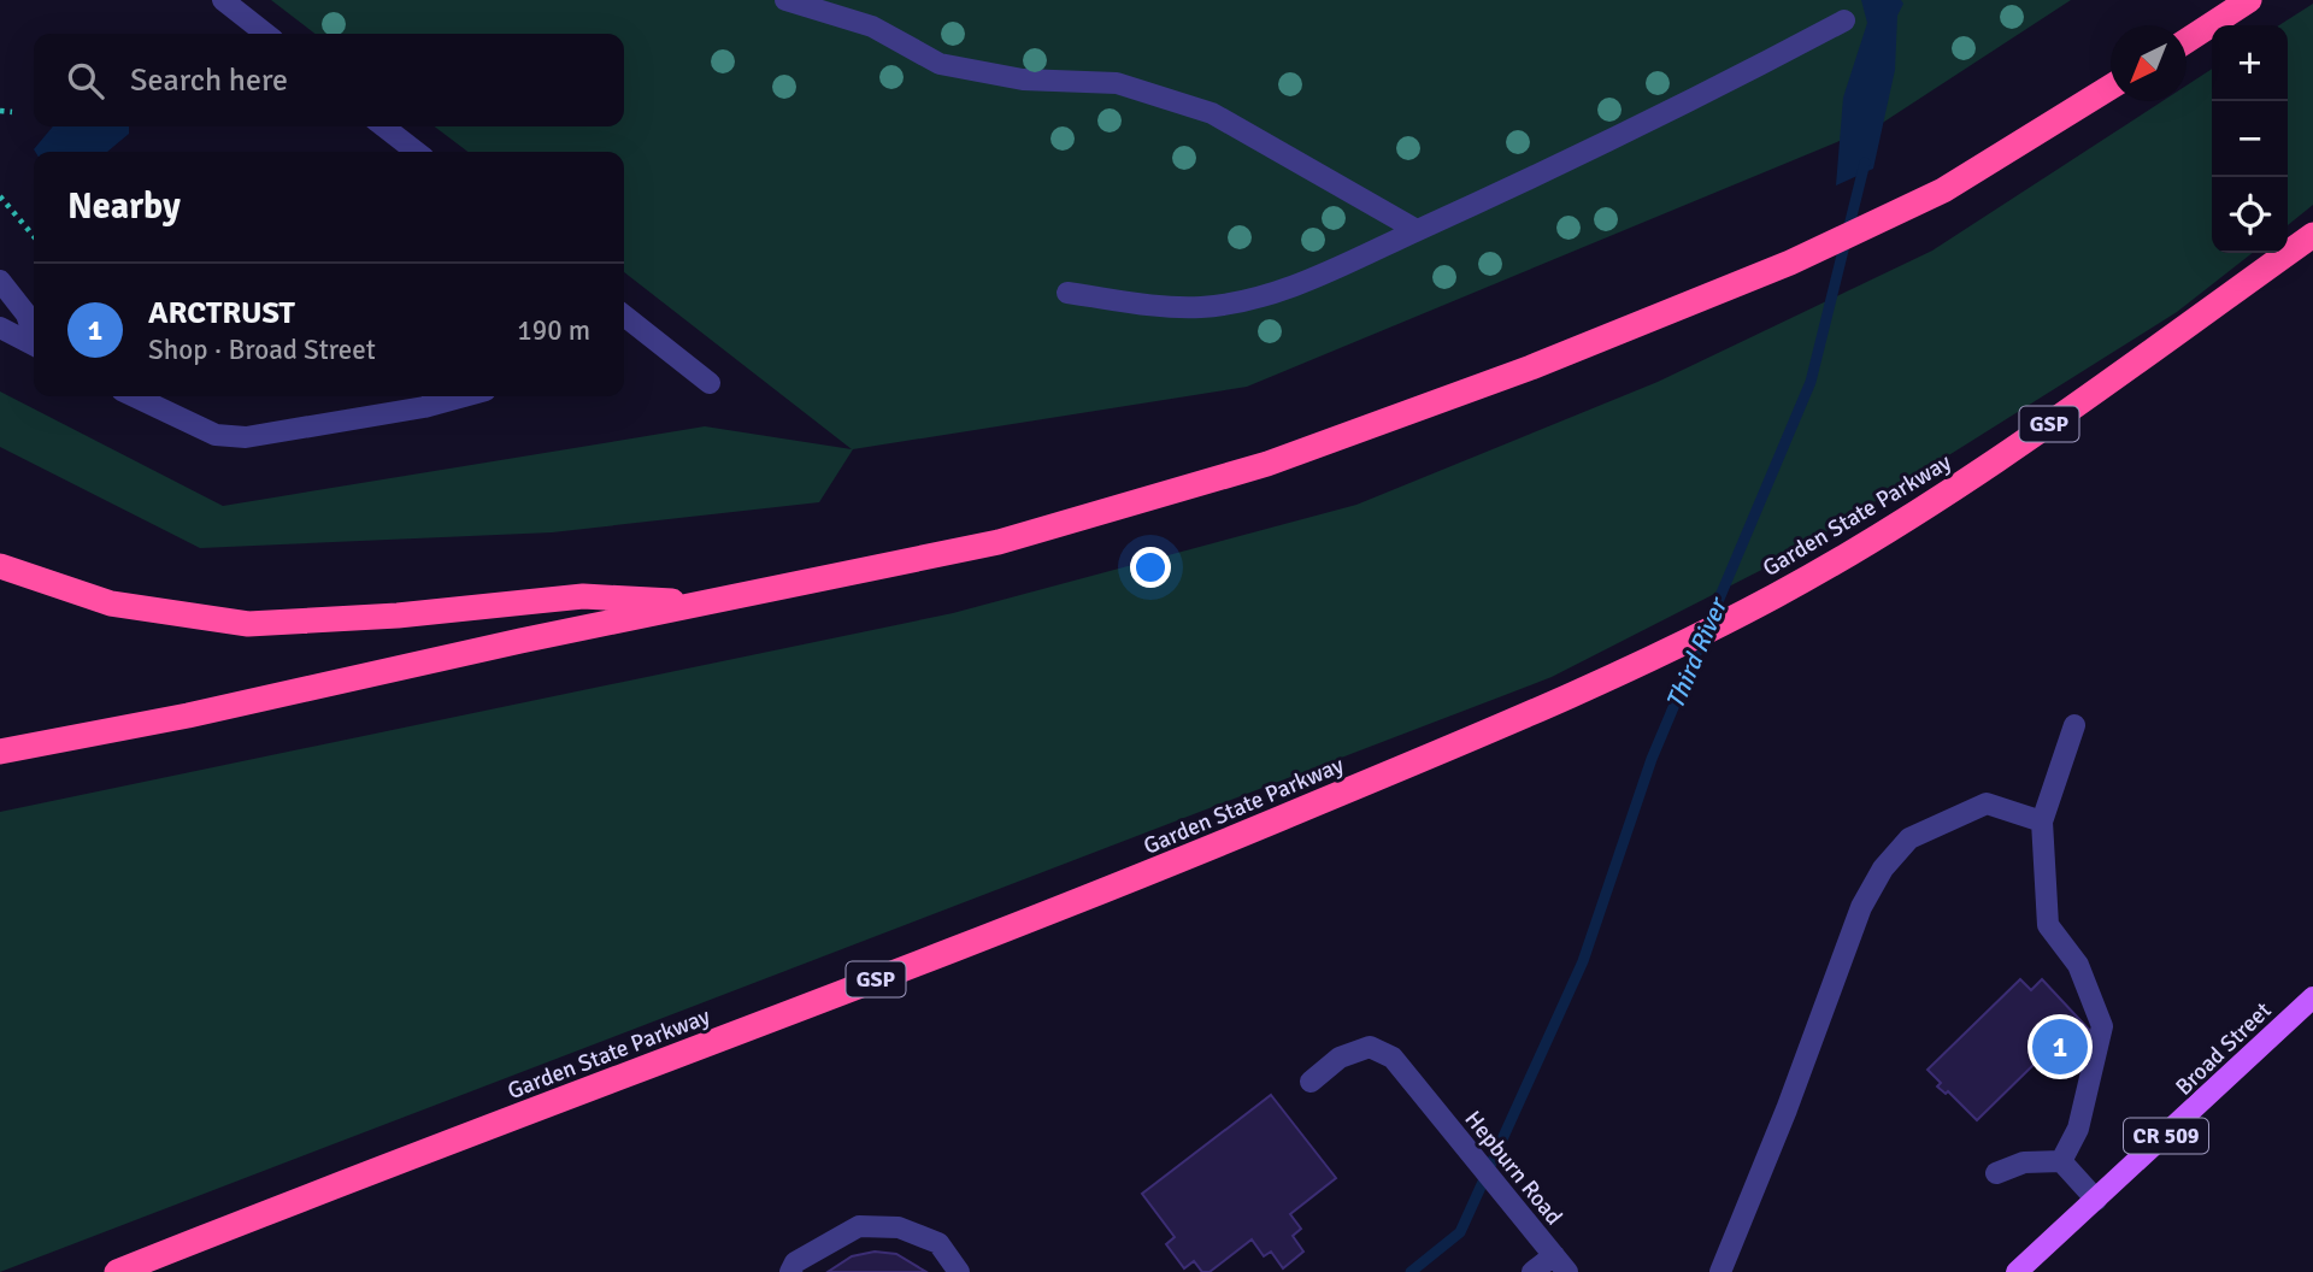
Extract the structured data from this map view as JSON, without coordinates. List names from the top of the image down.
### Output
{
  "streets": {
    "highway": ["GSP", "Garden State Parkway"],
    "main road": ["Broad Street", "CR 509"],
    "street": ["Hepburn Road"]
  },
  "water": ["Third River"],
  "north": "bottom left",
  "page": {
    "map_buttons": ["+", "−"],
    "search": "Search here",
    "heading": "Nearby",
    "list": [
      {
        "mark": "1",
        "name": "ARCTRUST",
        "note": "Shop · Broad Street",
        "value": "190 m"
      }
    ],
    "pins": "1"
  }
}
